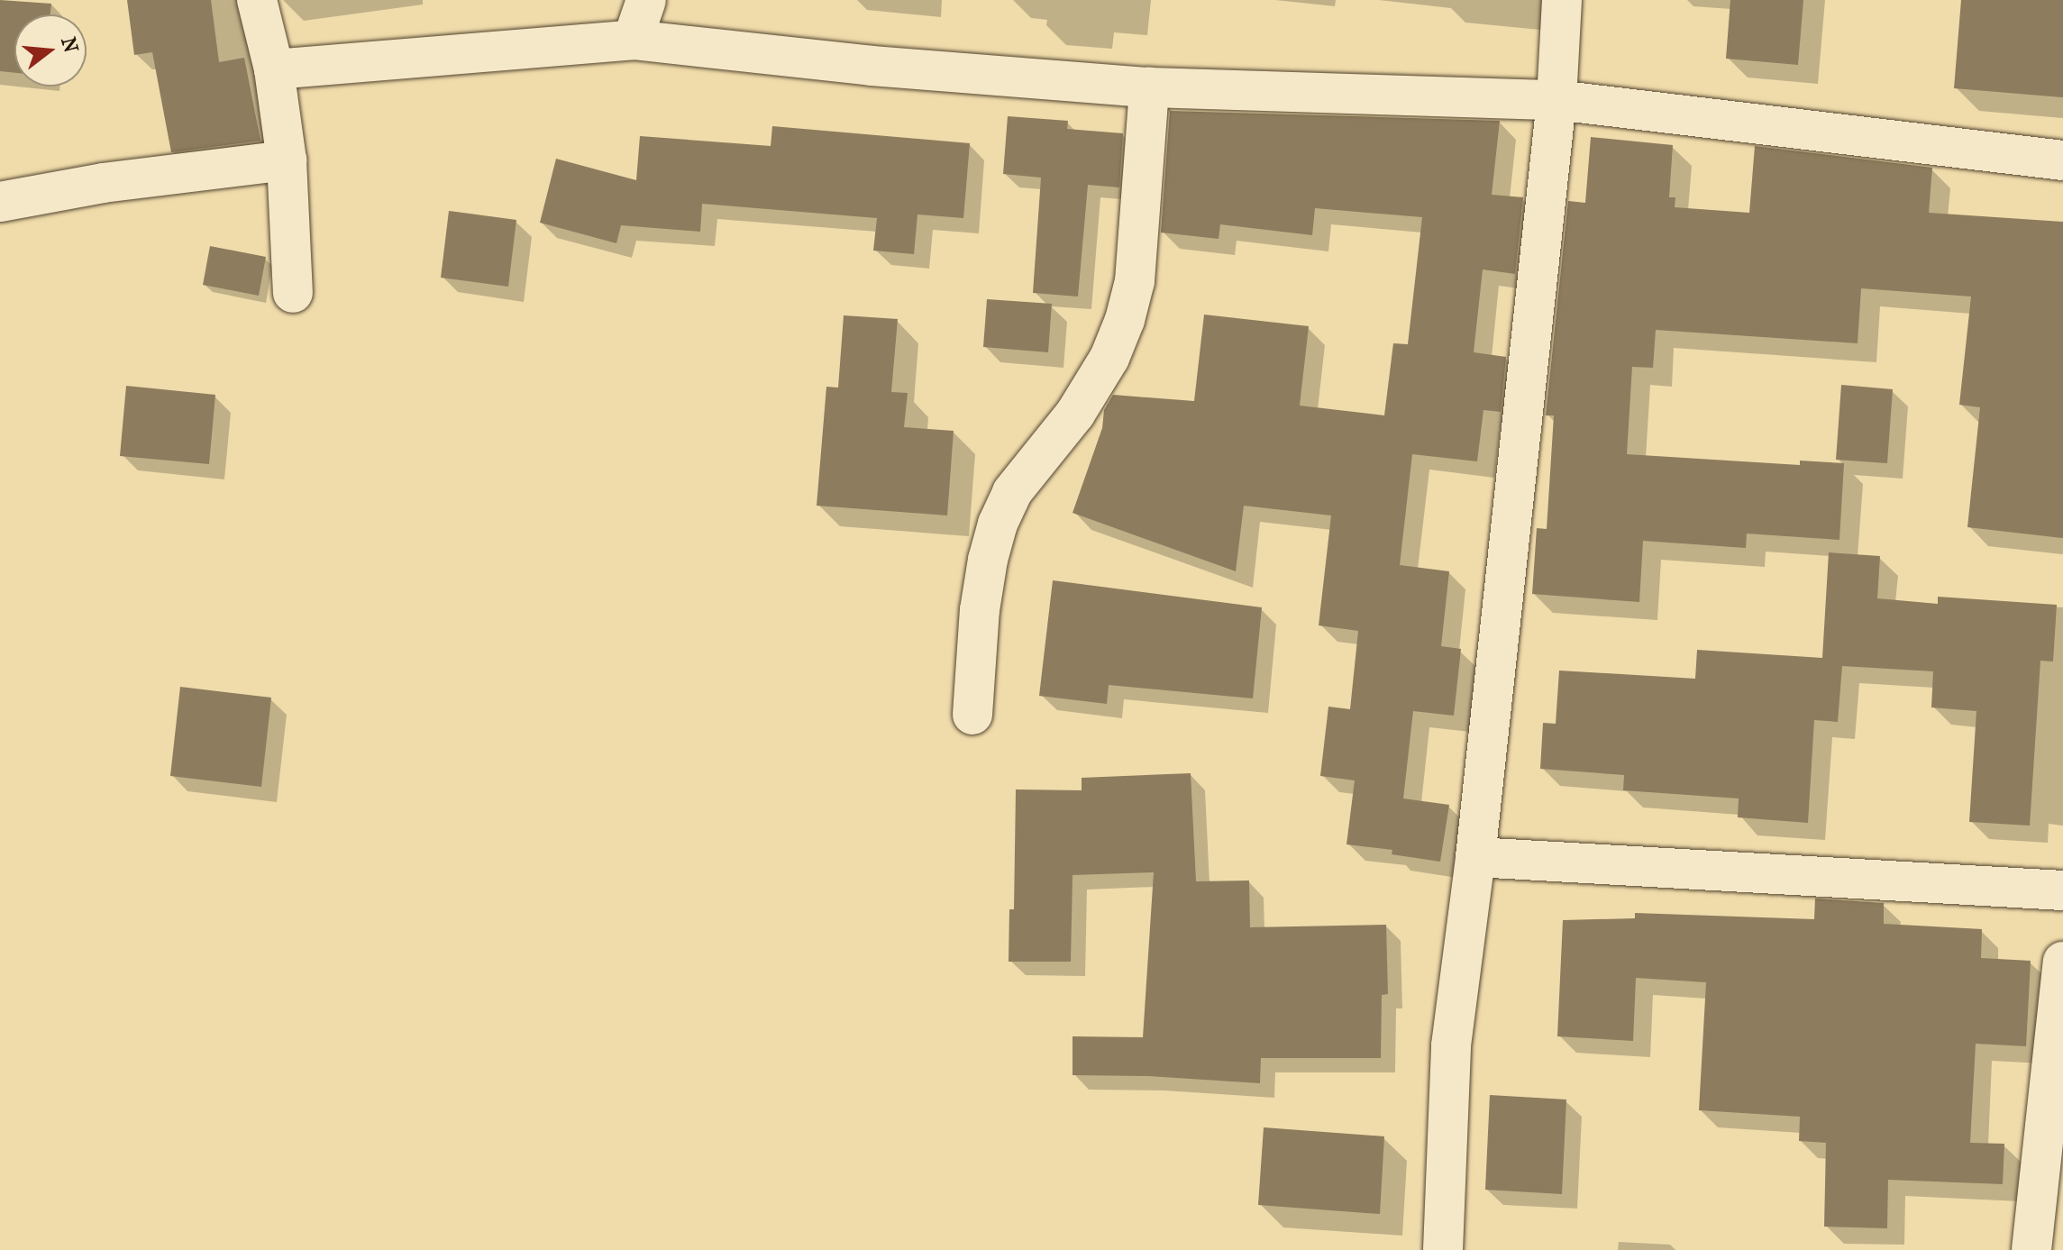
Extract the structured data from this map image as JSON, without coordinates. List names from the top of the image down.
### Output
{
  "north": "right"
}
